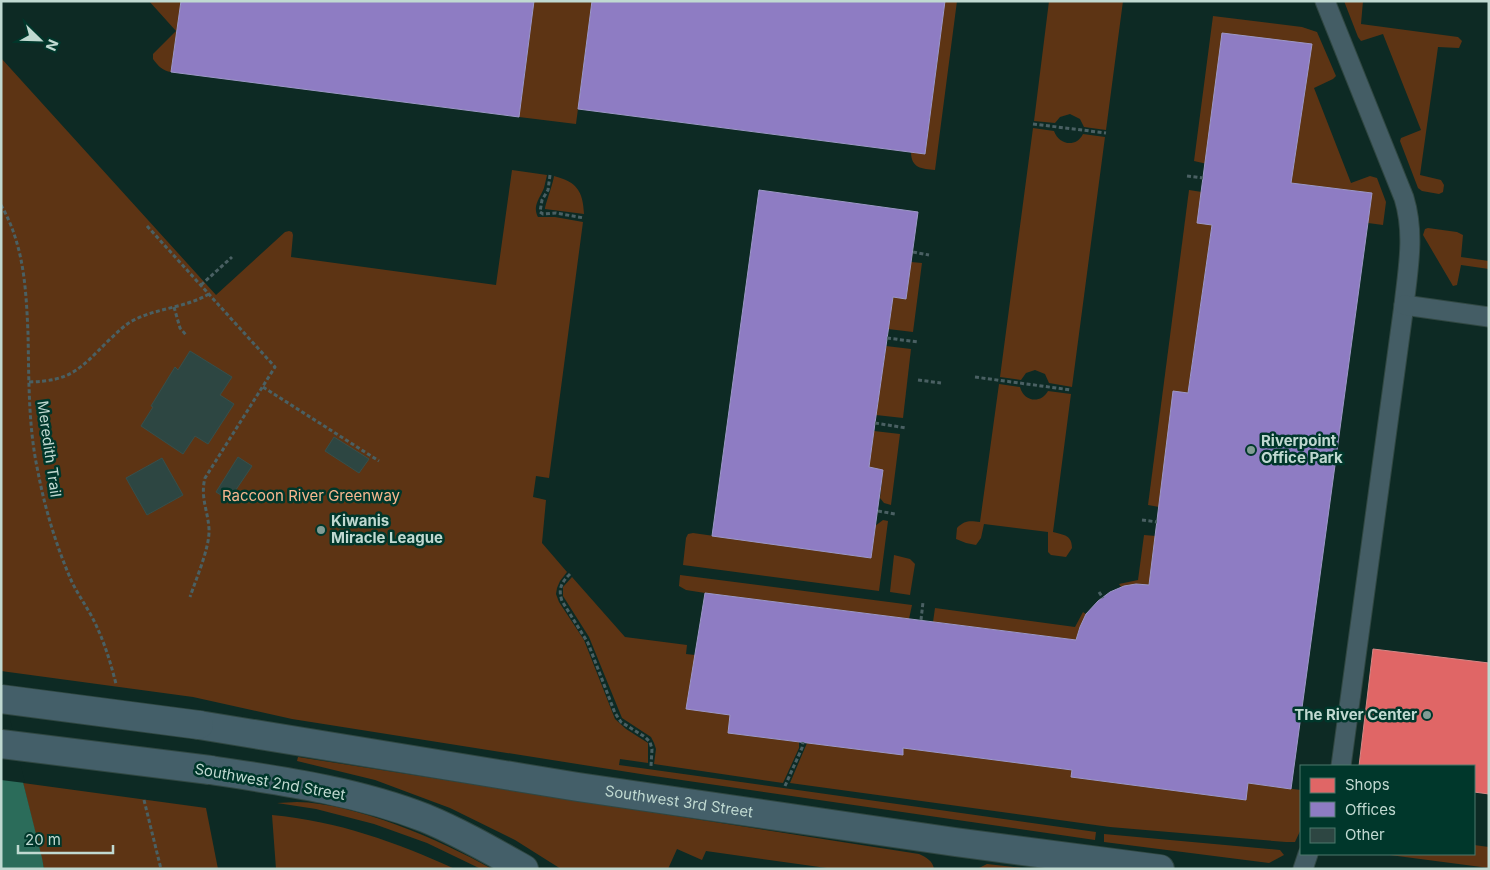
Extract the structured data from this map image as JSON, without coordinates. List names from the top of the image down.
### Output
{
  "streets": {
    "main road": ["Southwest 2nd Street", "Southwest 3rd Street"],
    "path": ["Meredith Trail"]
  },
  "parks": ["Raccoon River Greenway"],
  "places": ["Riverpoint Office Park", "Kiwanis Miracle League", "The River Center"],
  "legend": ["Shops", "Offices", "Other"],
  "scale_bar": "20 m",
  "north": "bottom right"
}
